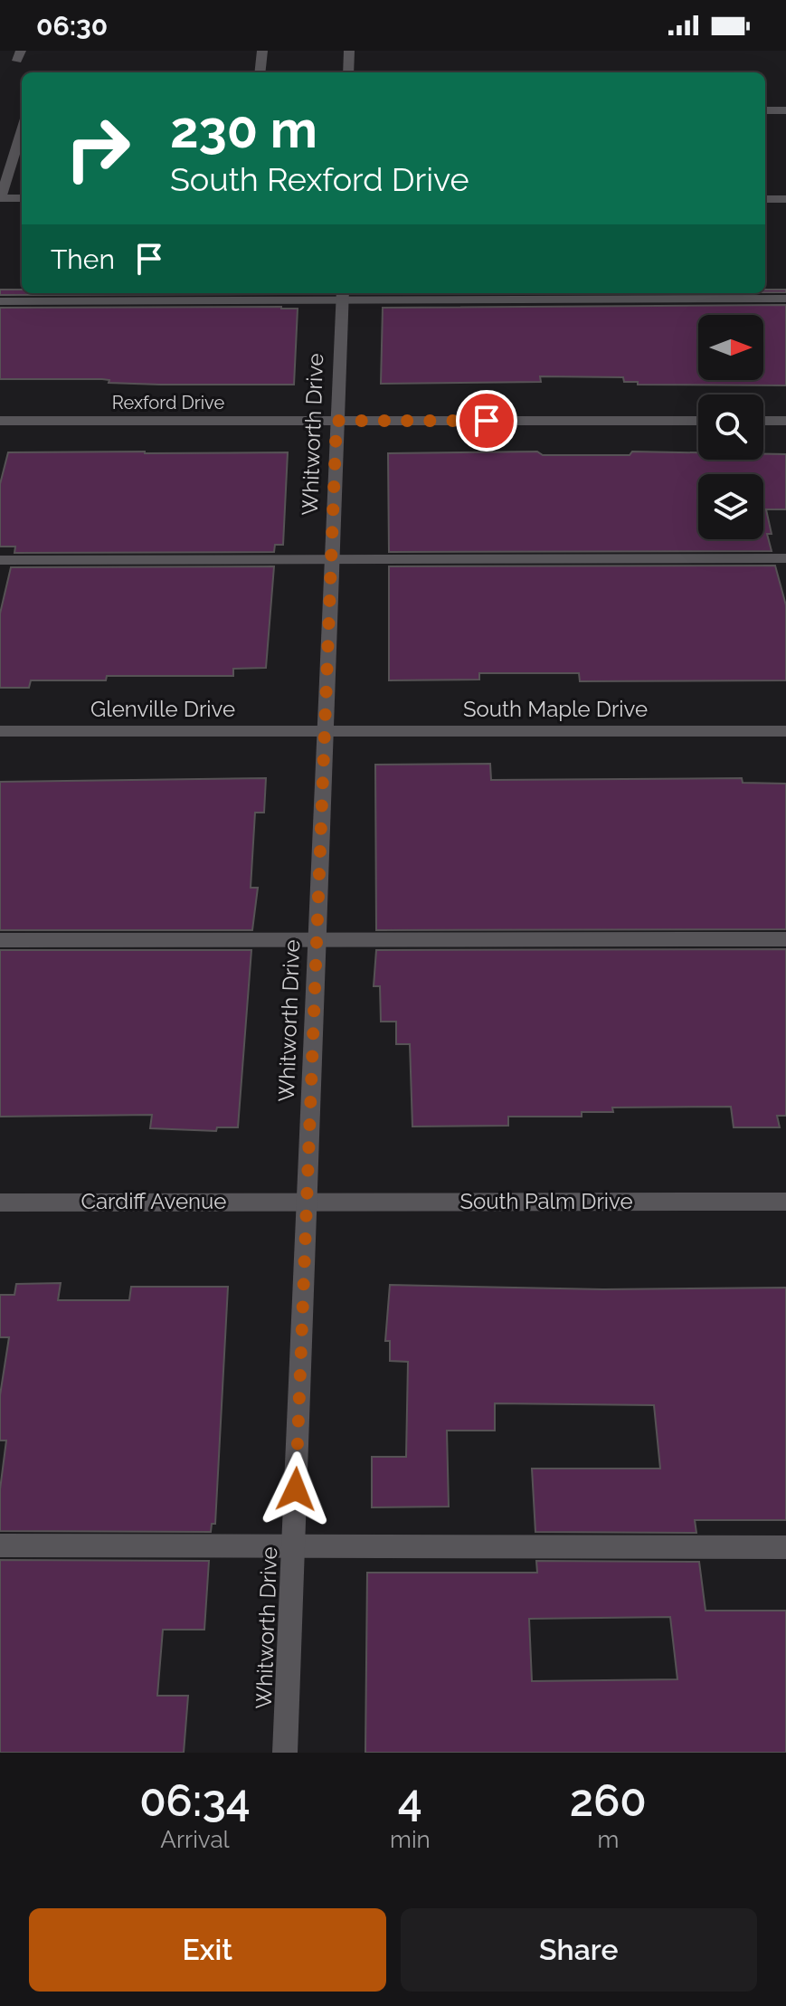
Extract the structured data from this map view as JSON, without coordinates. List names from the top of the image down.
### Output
{
  "streets": {
    "street": [
      "Rexford Drive",
      "Whitworth Drive",
      "Glenville Drive",
      "South Maple Drive",
      "Cardiff Avenue",
      "South Palm Drive"
    ]
  },
  "crossings": [
    ["Rexford Drive", "Whitworth Drive"],
    ["Whitworth Drive", "Glenville Drive"],
    ["Whitworth Drive", "South Maple Drive"],
    ["Whitworth Drive", "Cardiff Avenue"],
    ["Whitworth Drive", "South Palm Drive"],
    ["Glenville Drive", "South Maple Drive"],
    ["Cardiff Avenue", "South Palm Drive"]
  ],
  "north": "right",
  "page": {
    "status": "06:30",
    "turn": ["230 m", "South Rexford Drive"],
    "then": "Then",
    "eta": [
      "06:34",
      "Arrival",
      "4",
      "min",
      "260",
      "m"
    ],
    "buttons": ["Exit", "Share"]
  }
}
